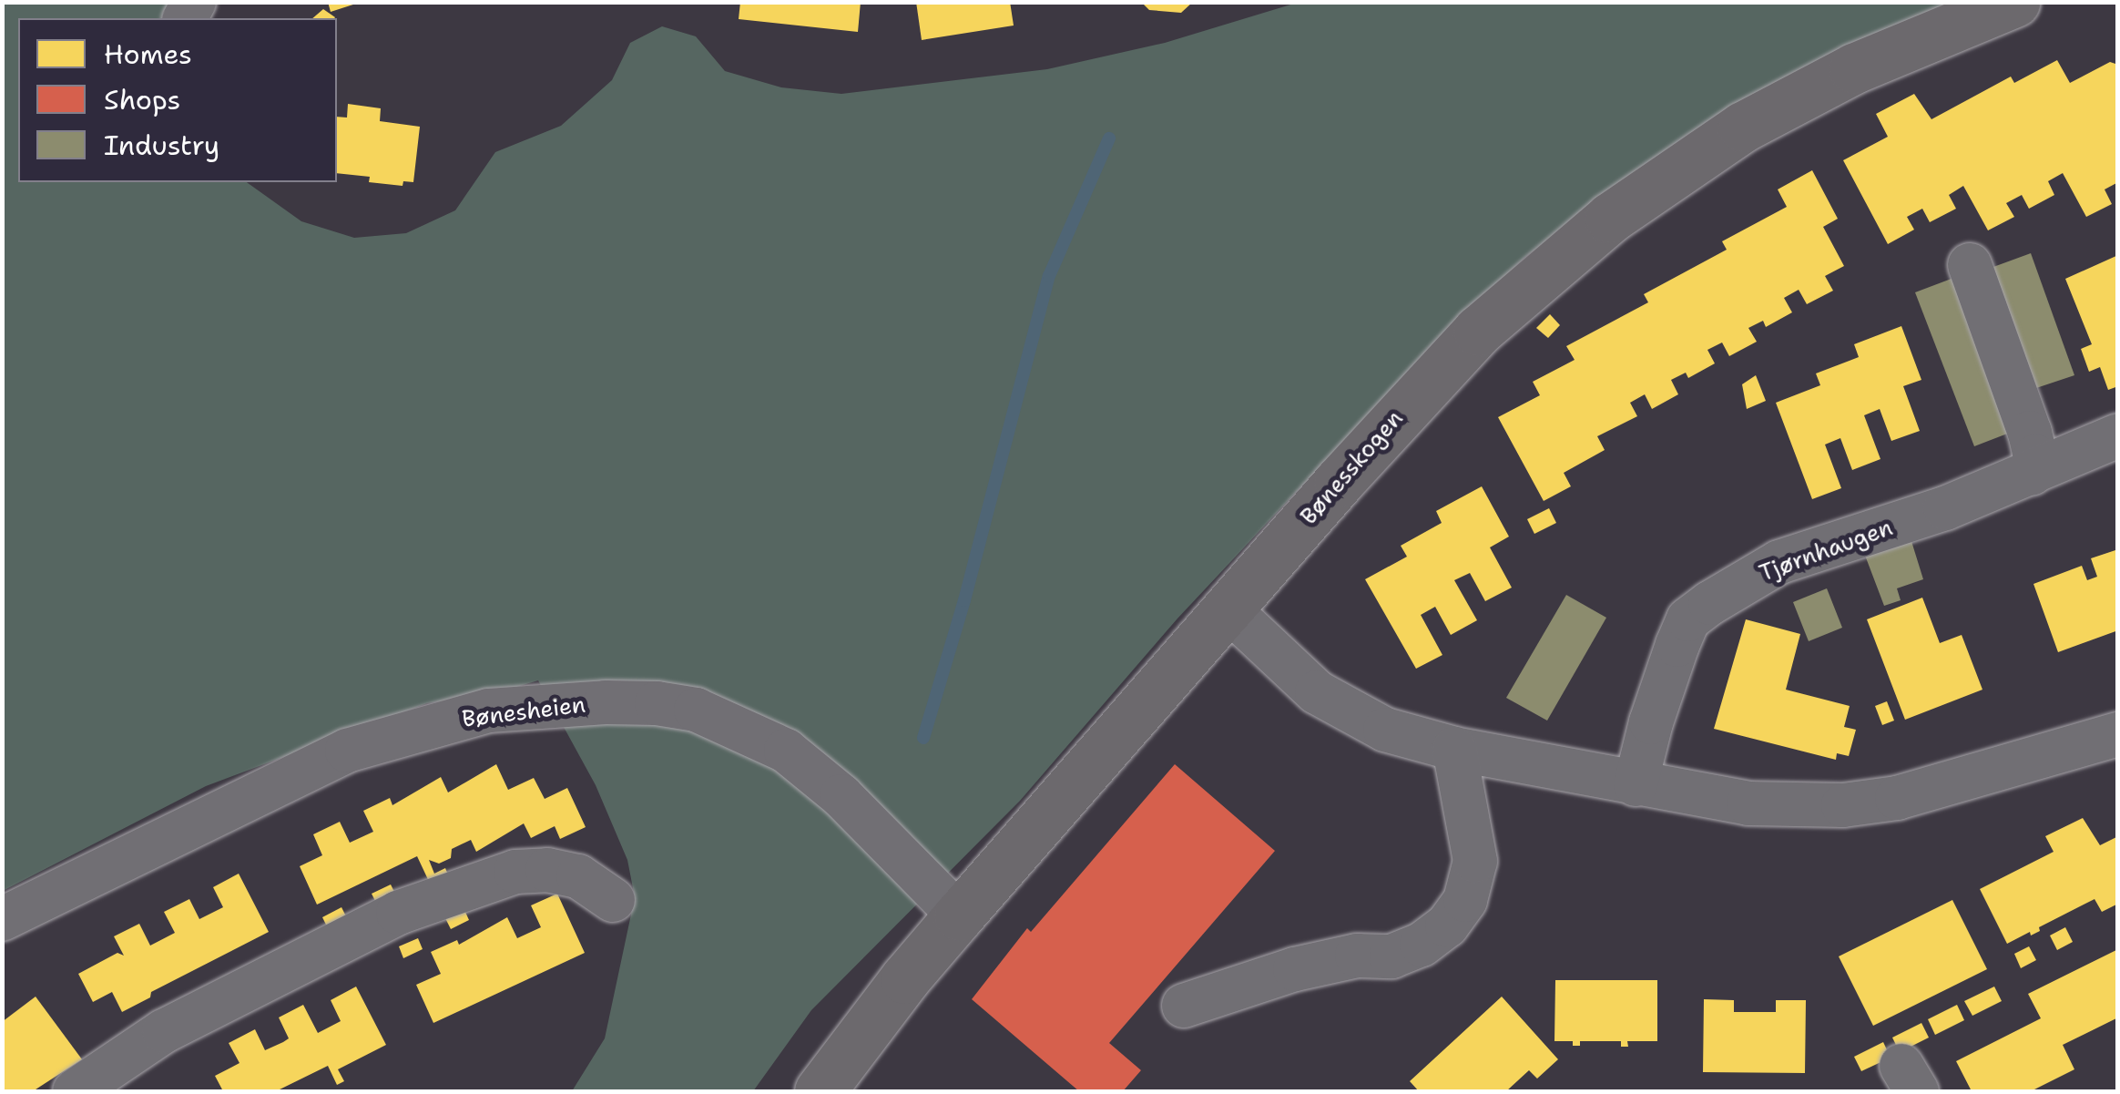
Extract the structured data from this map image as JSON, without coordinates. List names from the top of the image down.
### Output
{
  "streets": {
    "main road": ["Bønesskogen"],
    "street": ["Tjørnhaugen", "Bønesheien"]
  },
  "crossings": [
    ["Bønesskogen", "Bønesheien"]
  ],
  "legend": ["Homes", "Shops", "Industry"]
}
